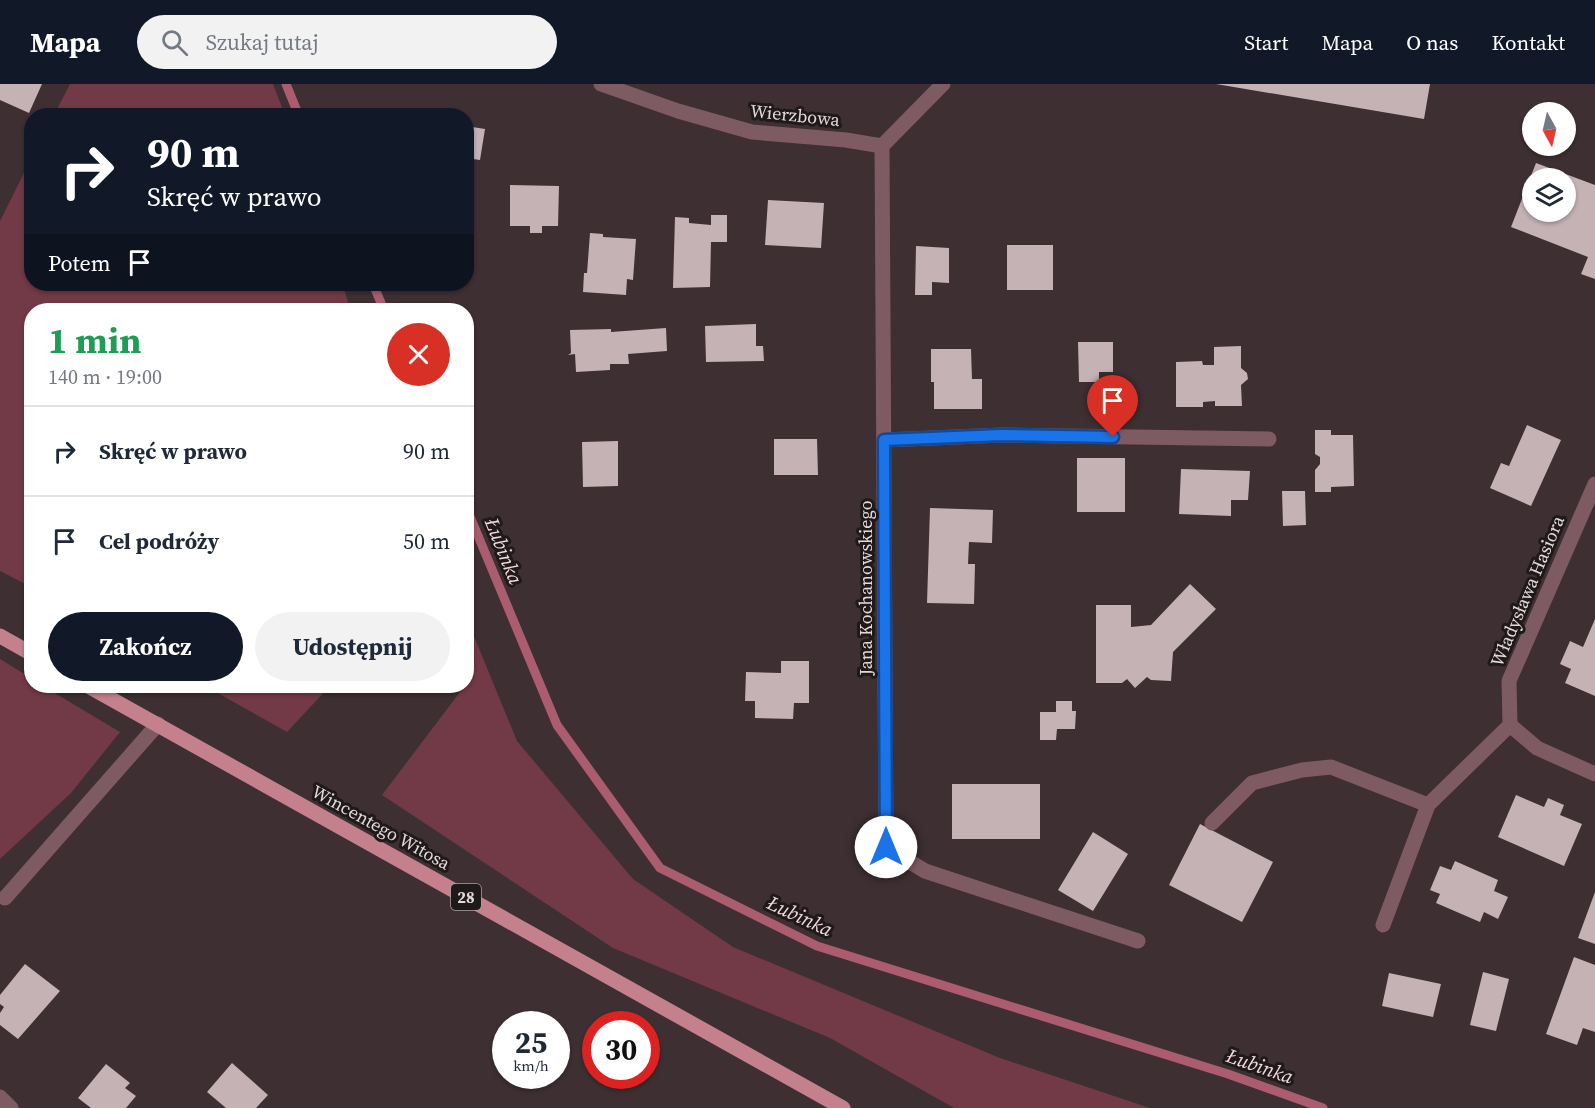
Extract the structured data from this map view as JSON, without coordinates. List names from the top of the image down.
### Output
{
  "streets": {
    "main road": ["Wincentego Witosa", "28"],
    "street": ["Wierzbowa", "Jana Kochanowskiego", "Władysława Hasiora"]
  },
  "crossings": [
    ["Wierzbowa", "Jana Kochanowskiego"]
  ],
  "water": ["Łubinka"],
  "north": "bottom",
  "page": {
    "header": "Mapa",
    "search": "Szukaj tutaj",
    "nav": [
      "Start",
      "Mapa",
      "O nas",
      "Kontakt"
    ],
    "turn": ["90 m", "Skręć w prawo"],
    "then": "Potem",
    "heading": ["1 min", "140 m · 19:00"],
    "list": [
      {
        "name": "Skręć w prawo",
        "value": "90 m"
      },
      {
        "name": "Cel podróży",
        "value": "50 m"
      }
    ],
    "buttons": ["Zakończ", "Udostępnij"],
    "speed": "25 km/h",
    "limit": "30"
  }
}
